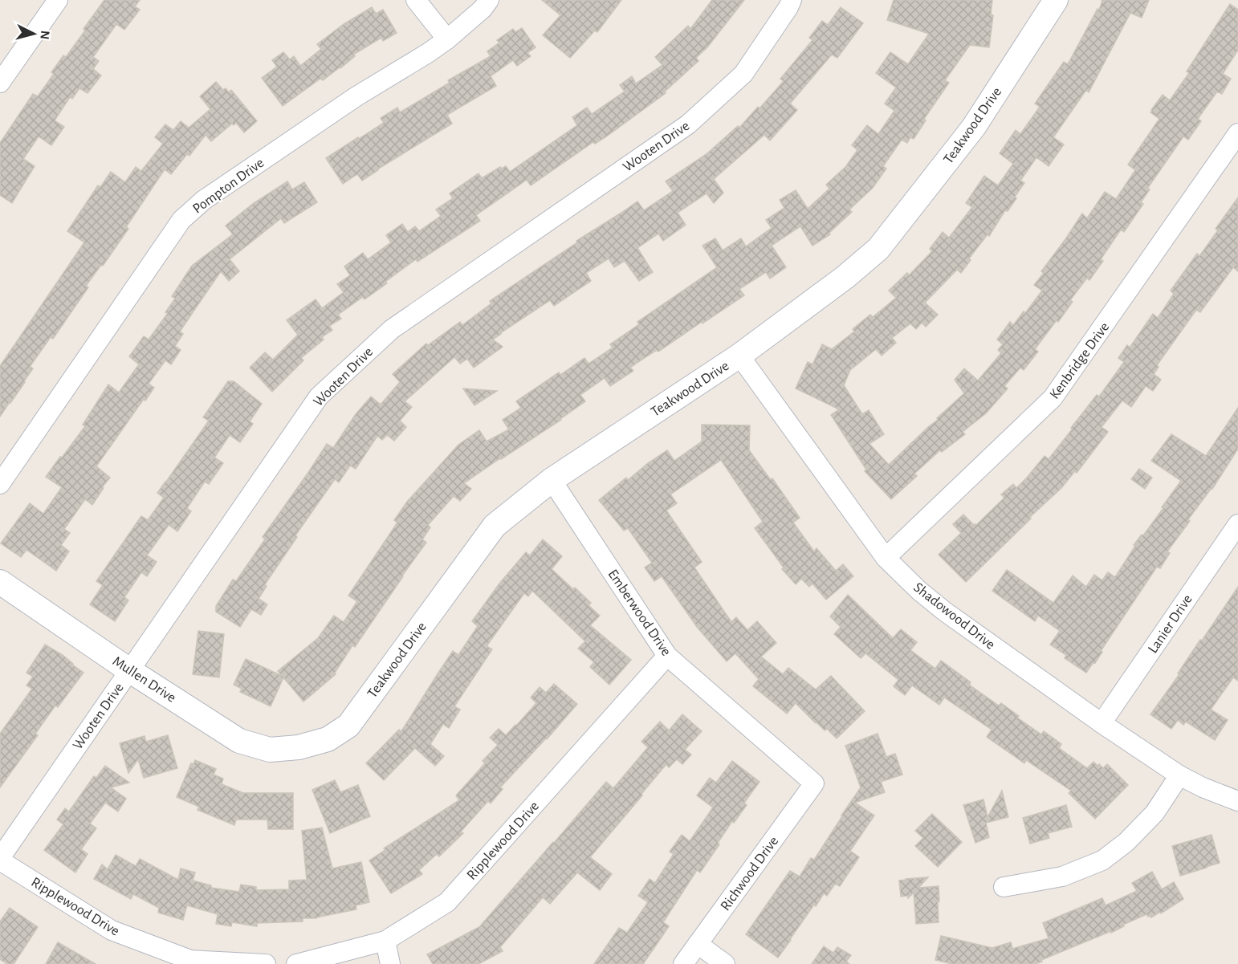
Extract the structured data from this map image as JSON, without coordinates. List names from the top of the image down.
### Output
{
  "streets": {
    "street": [
      "Teakwood Drive",
      "Wooten Drive",
      "Pompton Drive",
      "Kenbridge Drive",
      "Emberwood Drive",
      "Shadowood Drive",
      "Lanier Drive",
      "Mullen Drive",
      "Ripplewood Drive",
      "Richwood Drive"
    ]
  },
  "crossings": [
    ["Teakwood Drive", "Emberwood Drive"],
    ["Teakwood Drive", "Shadowood Drive"],
    ["Teakwood Drive", "Mullen Drive"],
    ["Wooten Drive", "Mullen Drive"],
    ["Wooten Drive", "Ripplewood Drive"],
    ["Kenbridge Drive", "Shadowood Drive"],
    ["Emberwood Drive", "Ripplewood Drive"],
    ["Emberwood Drive", "Richwood Drive"],
    ["Shadowood Drive", "Lanier Drive"]
  ],
  "north": "right"
}
